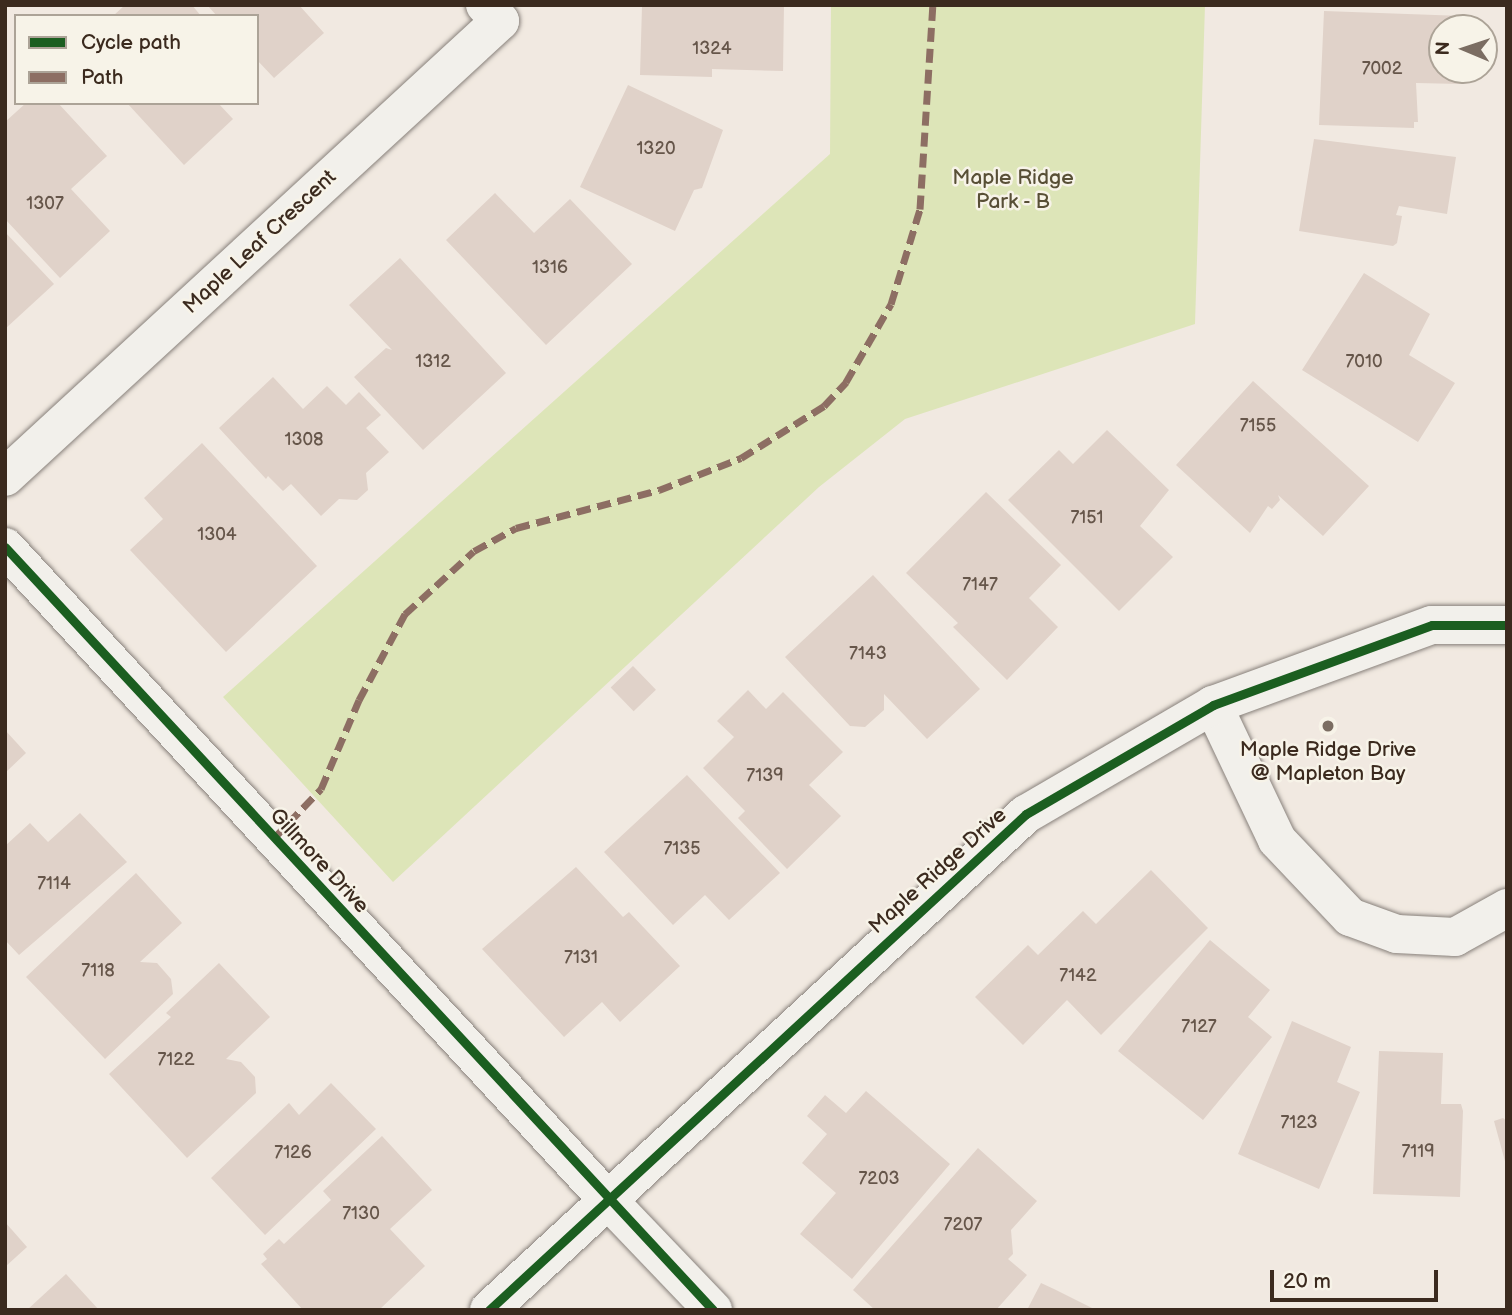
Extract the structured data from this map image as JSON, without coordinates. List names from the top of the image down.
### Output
{
  "streets": {
    "street": ["Maple Leaf Crescent", "Gillmore Drive", "Maple Ridge Drive"]
  },
  "crossings": [
    ["Gillmore Drive", "Maple Ridge Drive"]
  ],
  "parks": ["Maple Ridge Park - B"],
  "places": ["Maple Ridge Drive @ Mapleton Bay"],
  "house_numbers": [
    "1324",
    "7002",
    "1320",
    "1307",
    "1316",
    "1312",
    "7010",
    "7155",
    "1308",
    "7151",
    "1304",
    "7147",
    "7143",
    "7139",
    "7135",
    "7114",
    "7131",
    "7118",
    "7142",
    "7127",
    "7122",
    "7123",
    "7119",
    "7126",
    "7203",
    "7130",
    "7207"
  ],
  "legend": ["Cycle path", "Path"],
  "scale_bar": "20 m",
  "north": "left"
}
